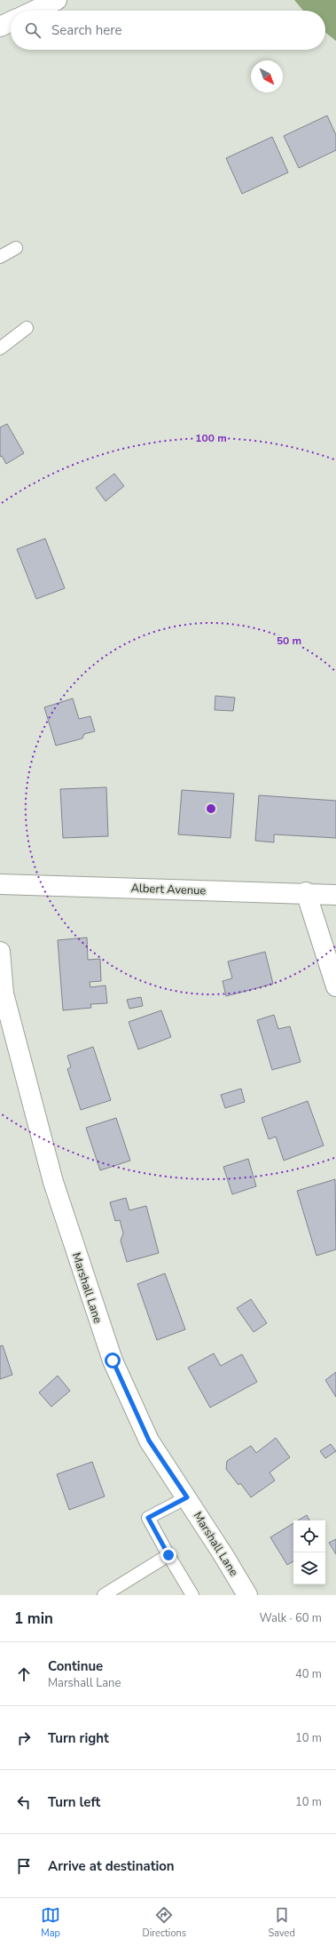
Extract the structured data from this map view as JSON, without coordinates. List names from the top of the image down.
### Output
{
  "streets": {
    "street": ["Albert Avenue", "Marshall Lane"]
  },
  "north": "bottom right",
  "page": {
    "search": "Search here",
    "heading": ["1 min", "Walk · 60 m"],
    "list": [
      ["Continue", "Marshall Lane", "40 m"],
      ["Turn right", "10 m"],
      ["Turn left", "10 m"],
      "Arrive at destination"
    ],
    "nav": ["Map", "Directions", "Saved"]
  },
  "rings": ["100 m", "50 m"]
}
